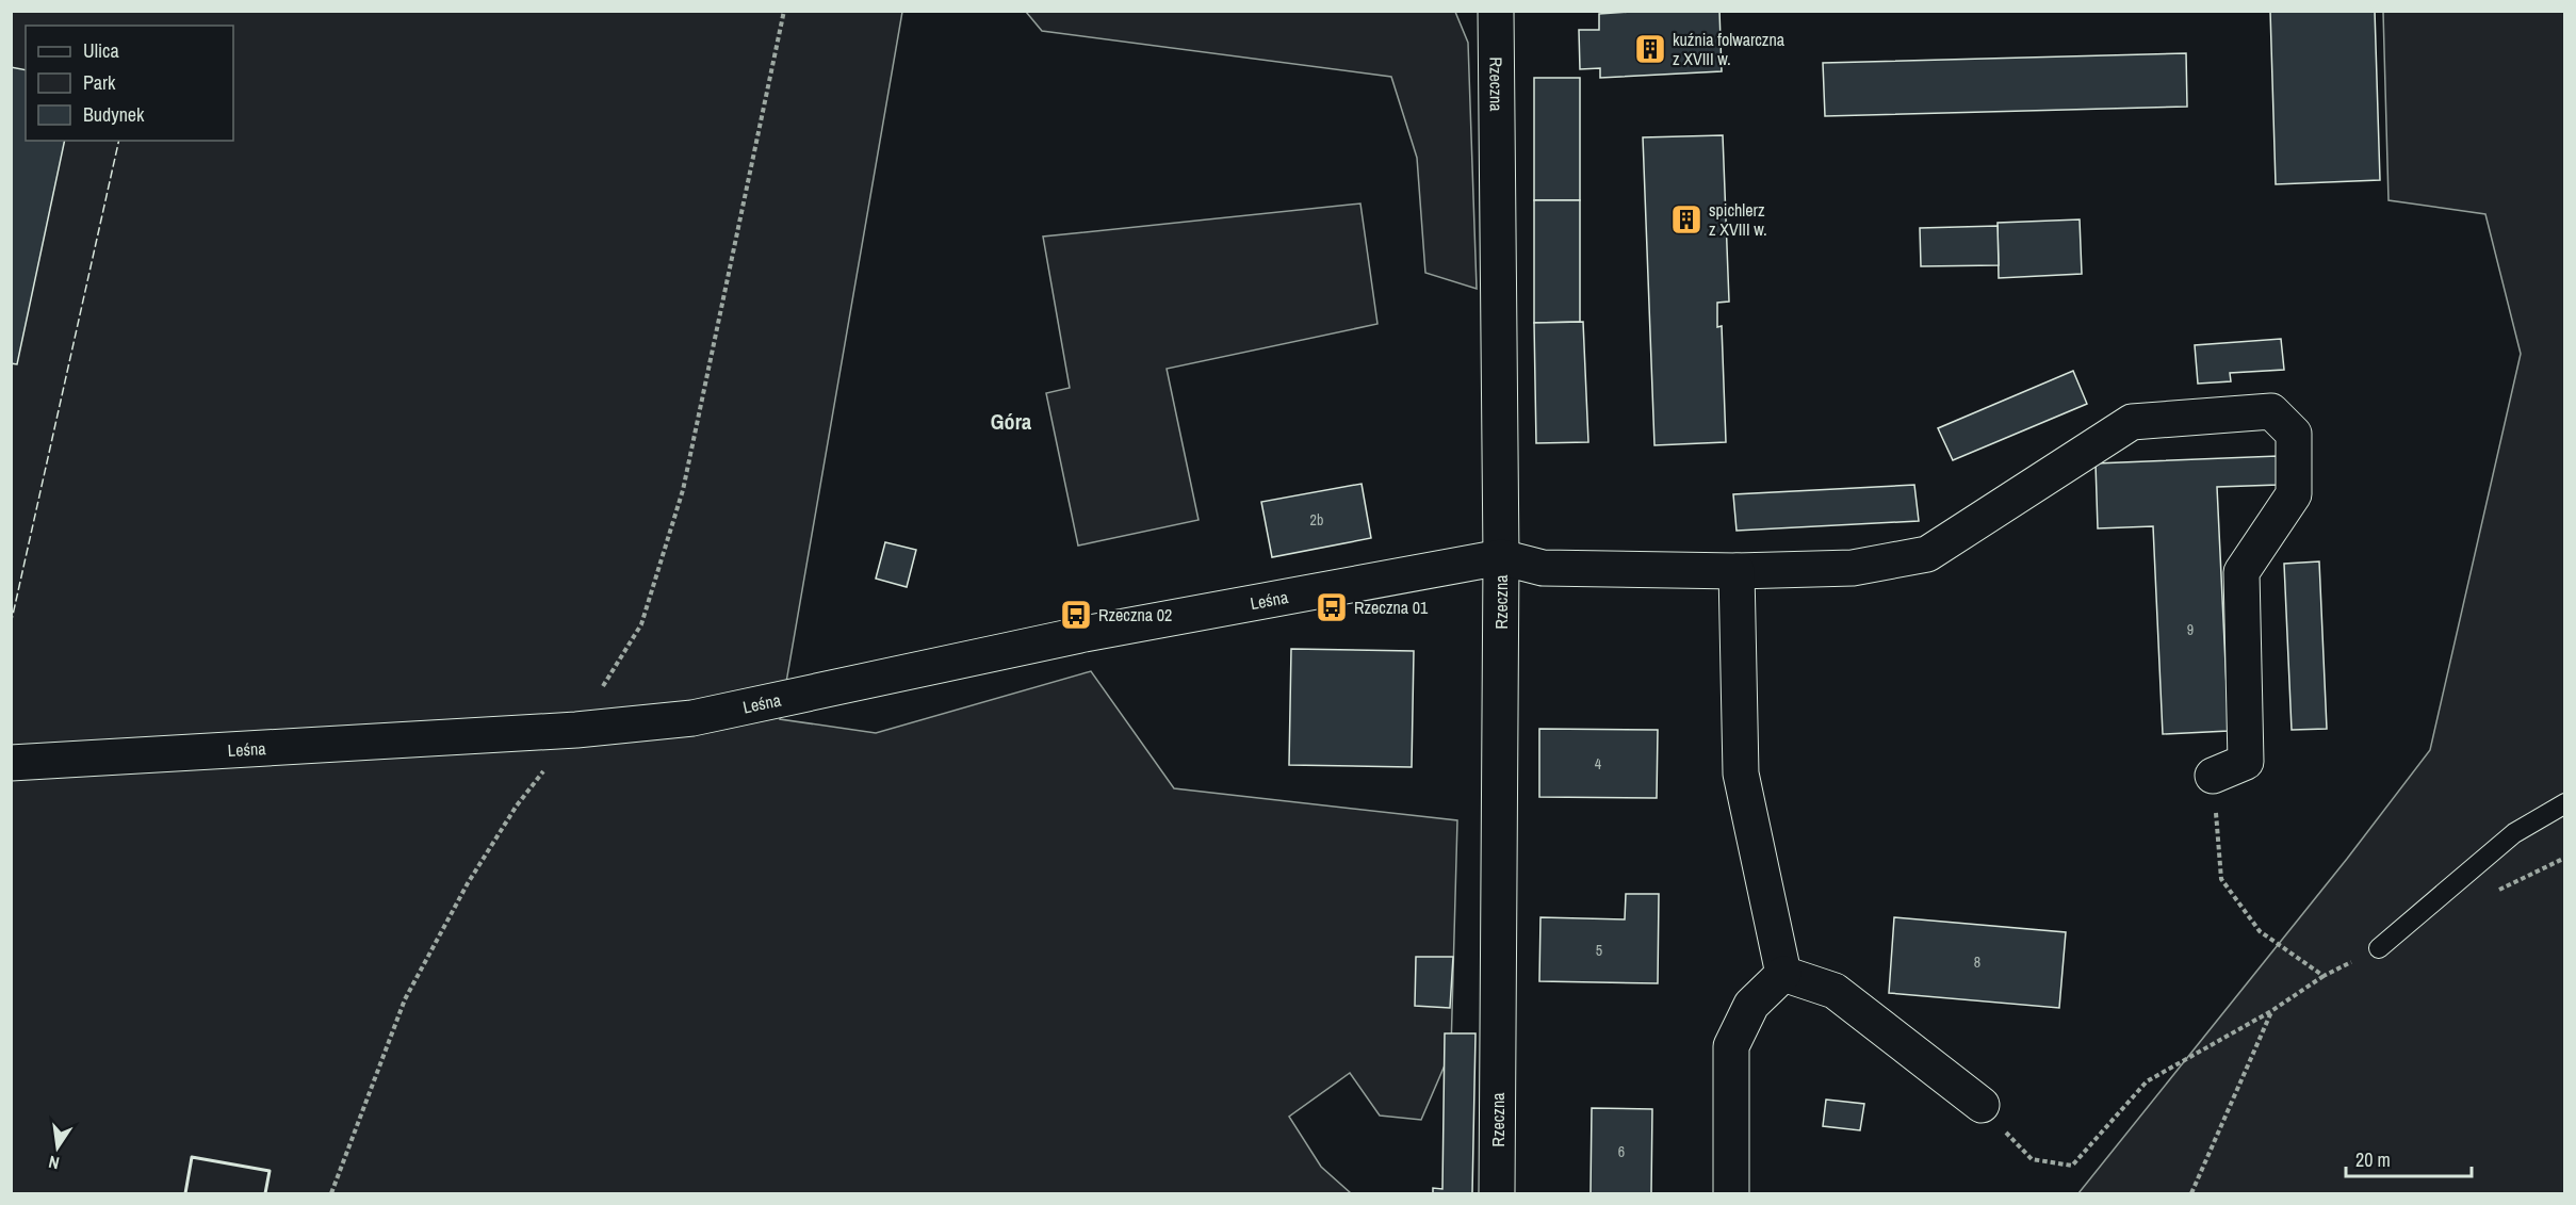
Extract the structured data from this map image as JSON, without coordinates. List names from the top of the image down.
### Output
{
  "streets": {
    "street": ["Rzeczna", "Leśna"]
  },
  "crossings": [
    ["Rzeczna", "Leśna"]
  ],
  "districts": ["Góra"],
  "places": {
    "building": ["kuźnia folwarczna z XVIII w.", "spichlerz z XVIII w."],
    "bus stop": ["Rzeczna 01", "Rzeczna 02"]
  },
  "house_numbers": [
    "2b",
    "9",
    "4",
    "5",
    "8",
    "6"
  ],
  "legend": ["Ulica", "Park", "Budynek"],
  "scale_bar": "20 m",
  "north": "bottom"
}
